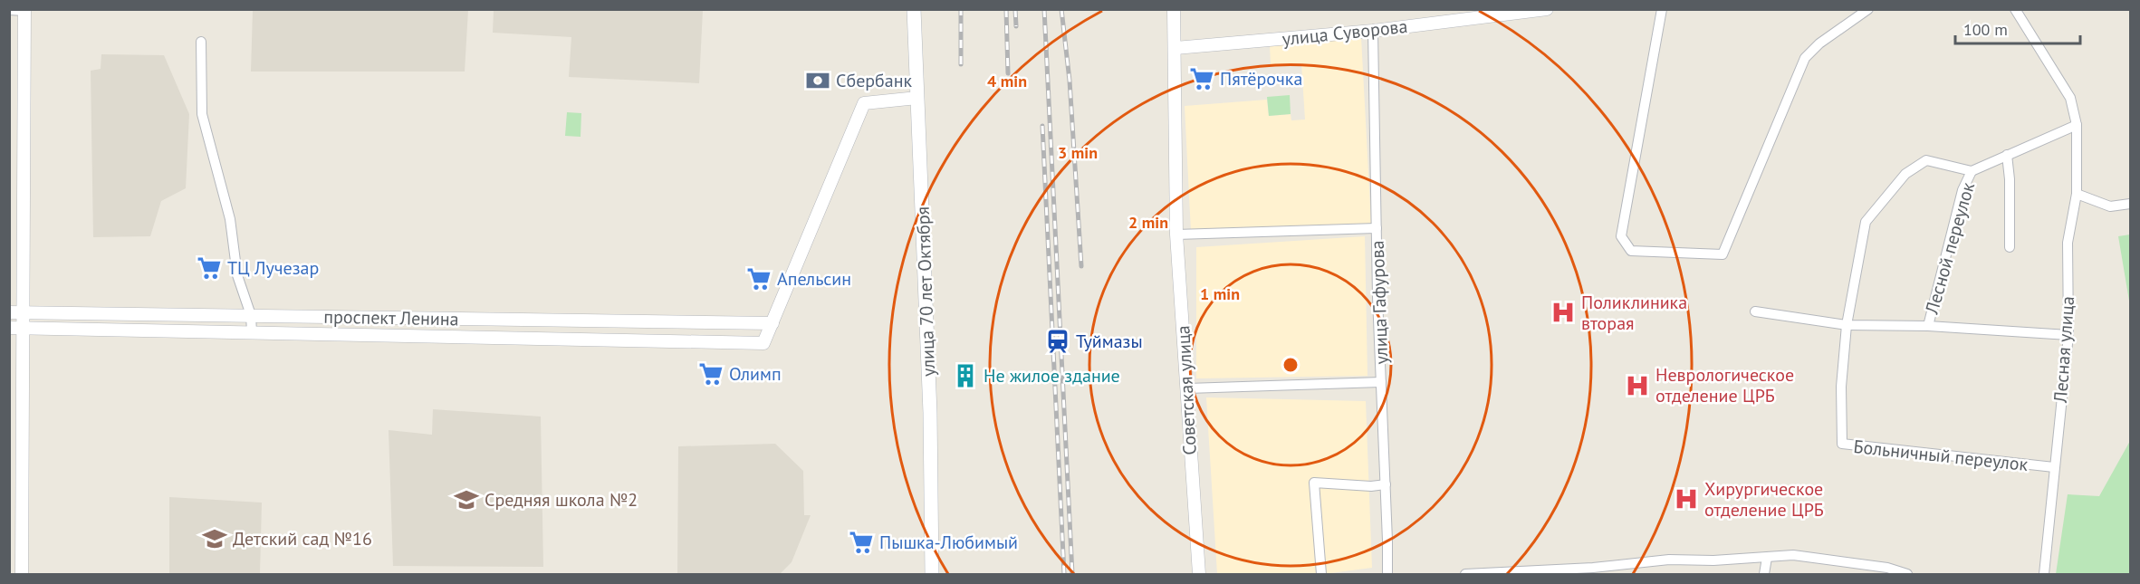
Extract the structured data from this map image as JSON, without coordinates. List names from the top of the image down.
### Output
{
  "streets": {
    "main road": ["улица 70 лет Октября"],
    "street": [
      "улица Суворова",
      "Лесной переулок",
      "улица Гафурова",
      "проспект Ленина",
      "Лесная улица",
      "Советская улица",
      "Больничный переулок"
    ]
  },
  "crossings": [
    ["улица Суворова", "улица Гафурова"],
    ["улица Суворова", "Советская улица"],
    ["Лесная улица", "Больничный переулок"]
  ],
  "places": {
    "supermarket": [
      "Пятёрочка",
      "ТЦ Лучезар",
      "Апельсин",
      "Олимп",
      "Пышка-Любимый"
    ],
    "bank": ["Сбербанк"],
    "hospital": ["Поликлиника вторая", "Неврологическое отделение ЦРБ", "Хирургическое отделение ЦРБ"],
    "station": ["Туймазы"],
    "building": ["Не жилое здание"],
    "school or university": ["Средняя школа №2", "Детский сад №16"]
  },
  "scale_bar": "100 m",
  "rings": [
    "4 min",
    "3 min",
    "2 min",
    "1 min"
  ]
}
